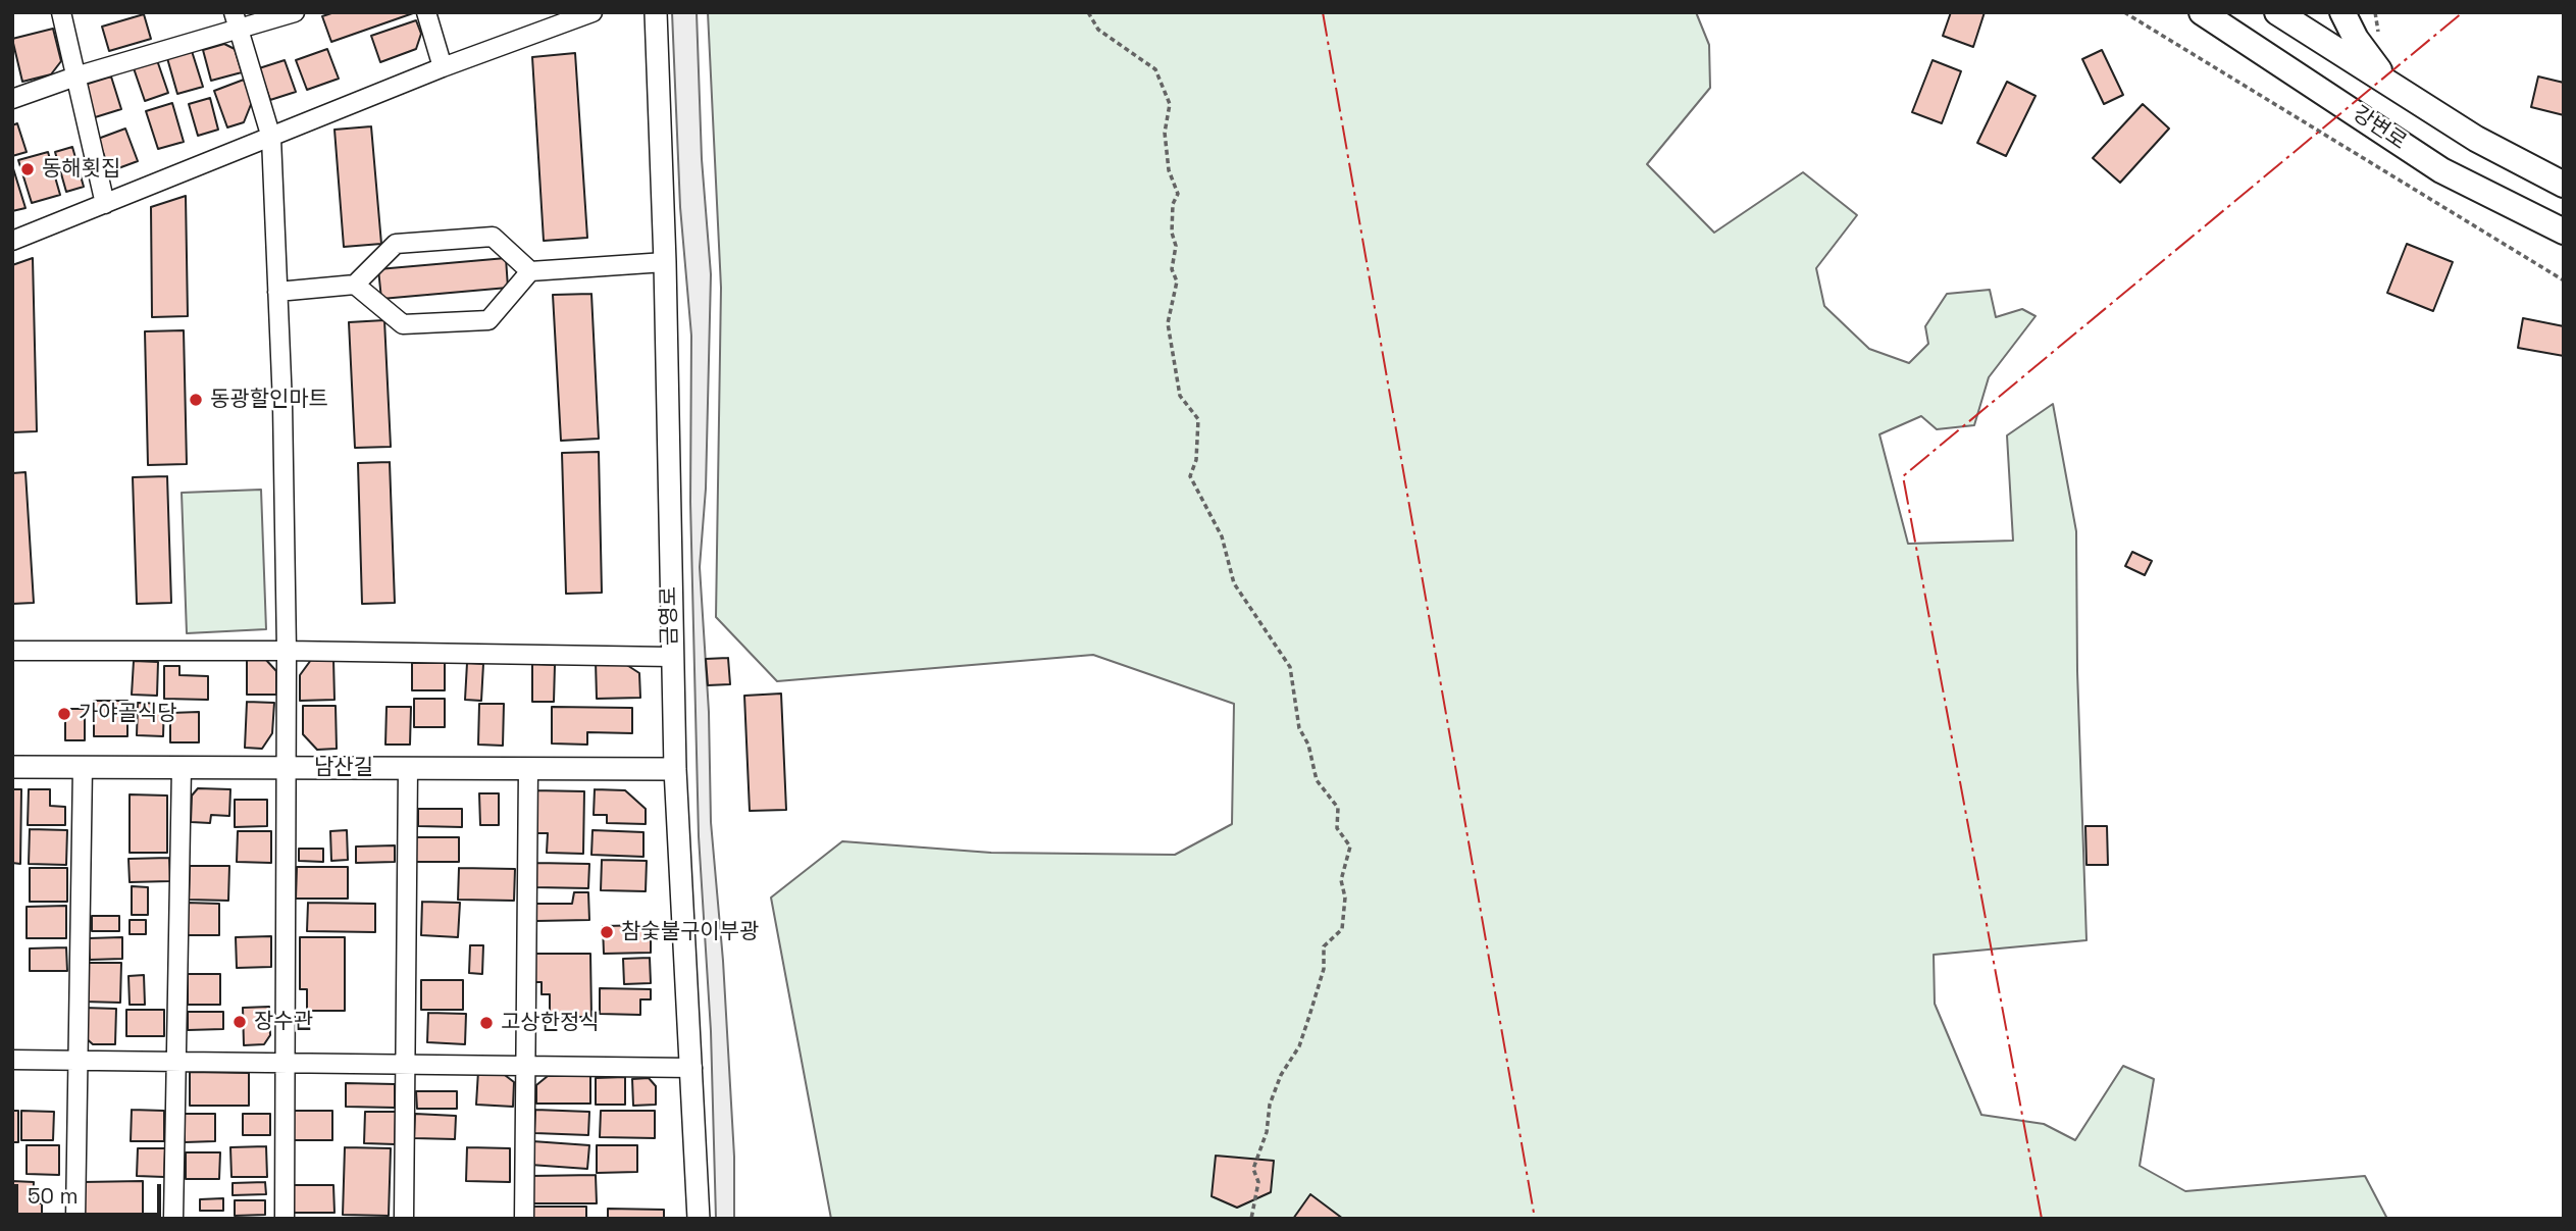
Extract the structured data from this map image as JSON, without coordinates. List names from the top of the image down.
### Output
{
  "streets": {
    "main road": ["강변로"],
    "street": ["금영로", "남산길"]
  },
  "crossings": [
    ["금영로", "남산길"]
  ],
  "places": [
    "동해횟집",
    "동광할인마트",
    "가야골식당",
    "참숯불구이부광",
    "장수관",
    "고상한정식"
  ],
  "scale_bar": "50 m"
}
